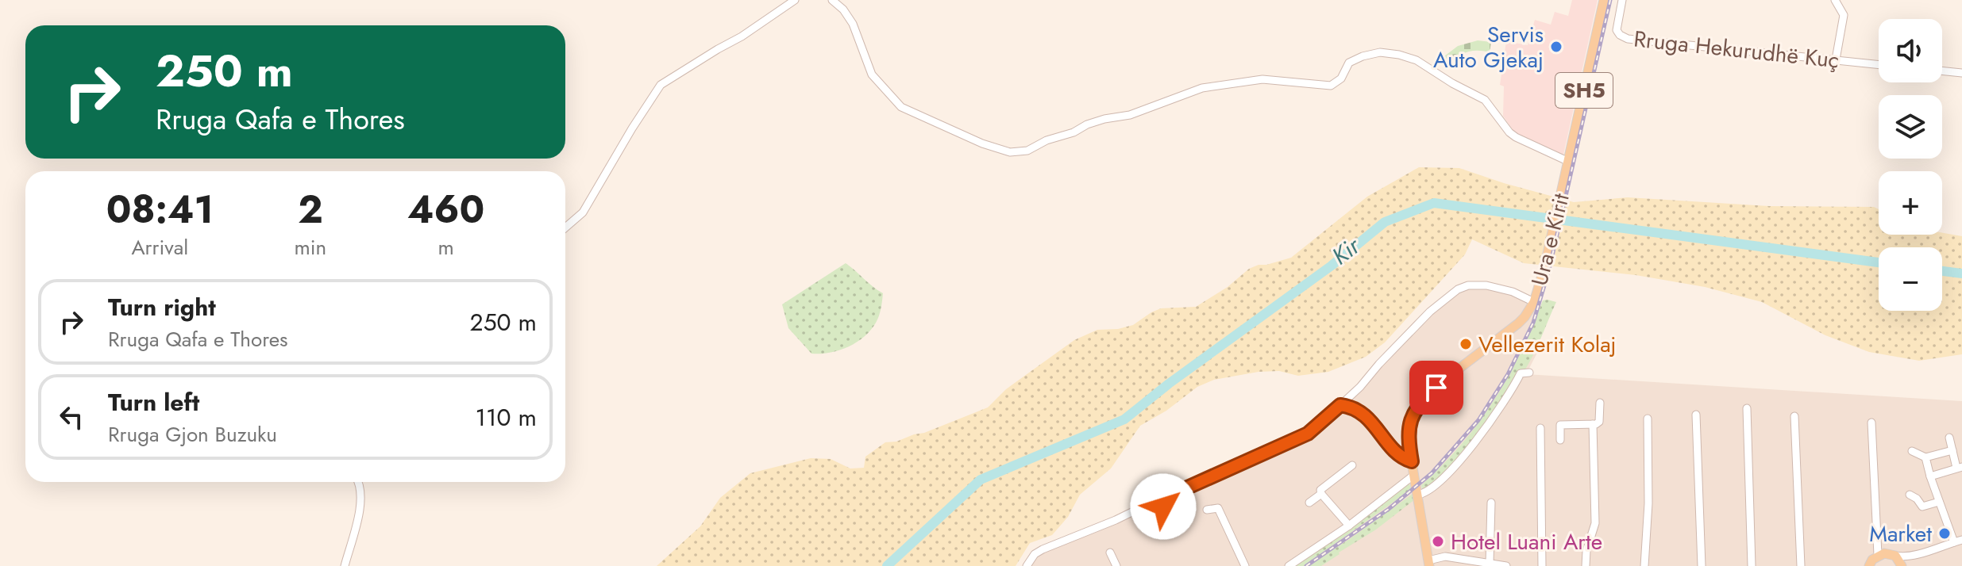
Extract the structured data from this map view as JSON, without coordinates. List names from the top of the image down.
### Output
{
  "streets": {
    "main road": ["SH5", "Ura e Kirit"],
    "street": ["Rruga Hekurudhë Kuç"]
  },
  "crossings": [
    ["SH5", "Ura e Kirit"]
  ],
  "water": ["Kir"],
  "places": [
    "Servis Auto Gjekaj",
    "Vellezerit Kolaj",
    "Market",
    "Hotel Luani Arte"
  ],
  "page": {
    "map_buttons": ["+", "−"],
    "turn": ["250 m", "Rruga Qafa e Thores"],
    "eta": [
      "08:41",
      "Arrival",
      "2",
      "min",
      "460",
      "m"
    ],
    "list": [
      {
        "name": "Turn right",
        "note": "Rruga Qafa e Thores",
        "value": "250 m"
      },
      {
        "name": "Turn left",
        "note": "Rruga Gjon Buzuku",
        "value": "110 m"
      }
    ]
  }
}
